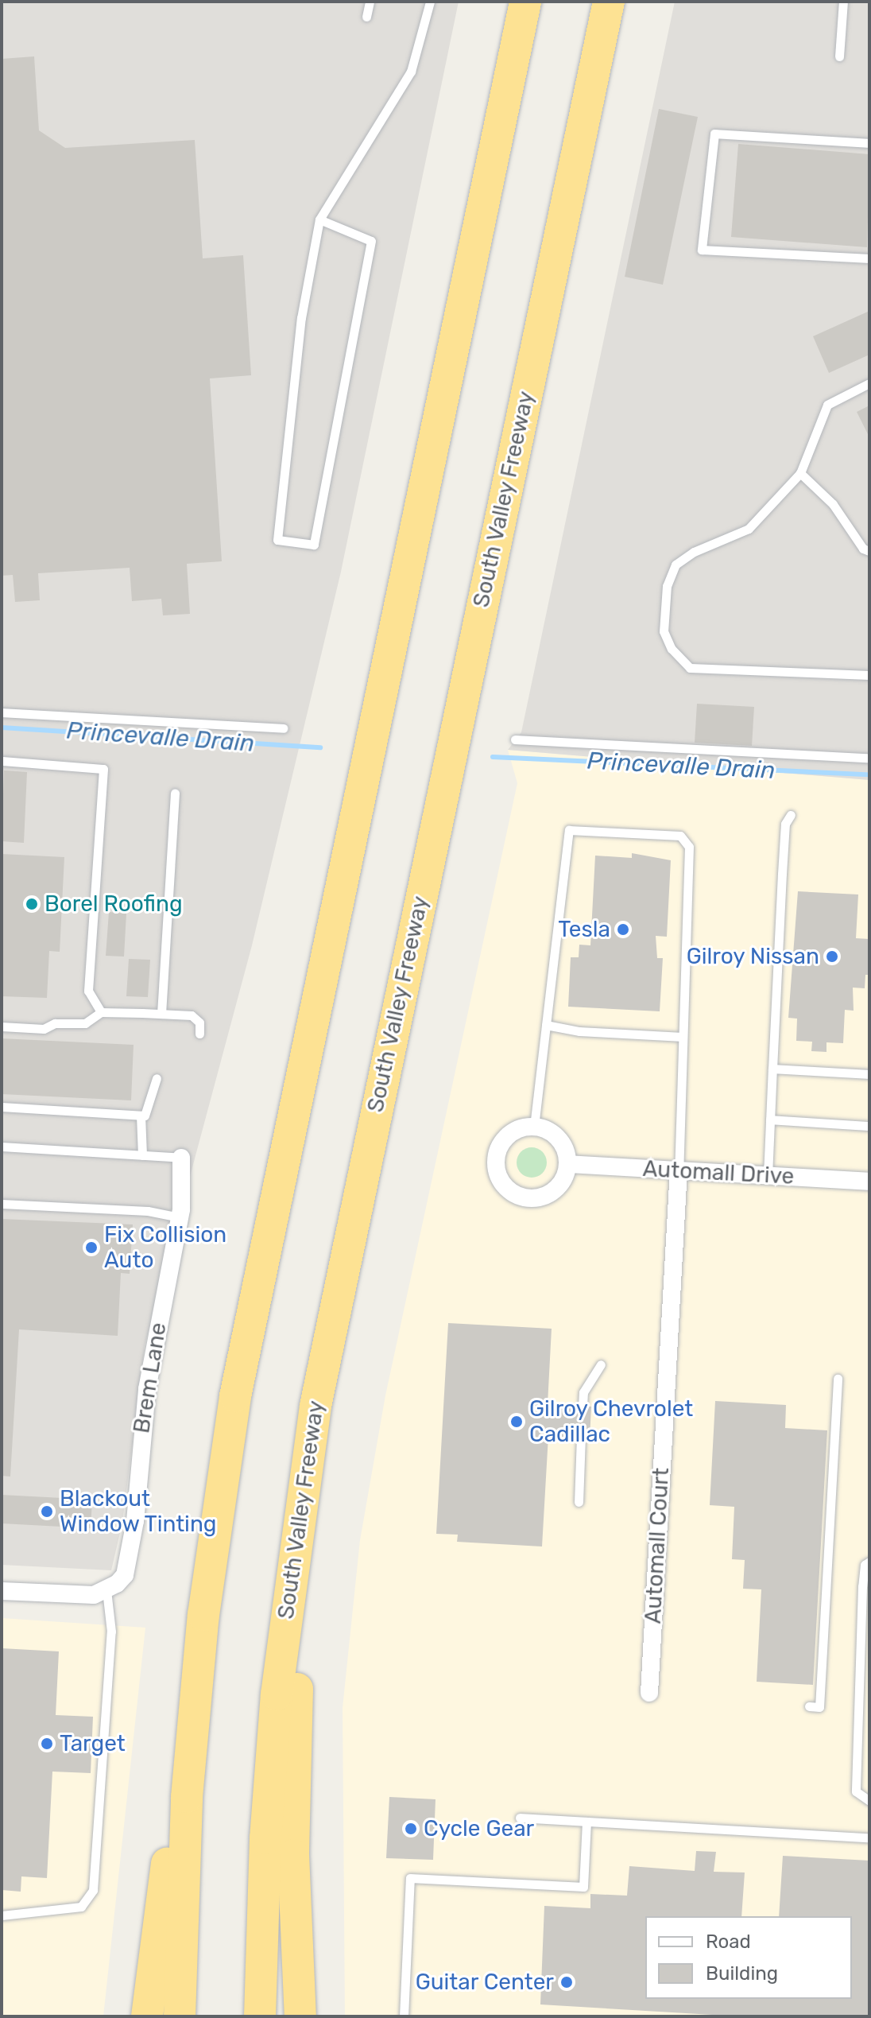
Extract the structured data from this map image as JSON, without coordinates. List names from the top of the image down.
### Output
{
  "streets": {
    "highway": ["South Valley Freeway"],
    "street": ["Automall Drive", "Brem Lane", "Automall Court"]
  },
  "crossings": [
    ["Automall Drive", "Automall Court"]
  ],
  "water": ["Princevalle Drain"],
  "places": [
    "Borel Roofing",
    "Tesla",
    "Gilroy Nissan",
    "Fix Collision Auto",
    "Gilroy Chevrolet Cadillac",
    "Blackout Window Tinting",
    "Target",
    "Cycle Gear",
    "Guitar Center"
  ],
  "legend": ["Road", "Building"]
}
